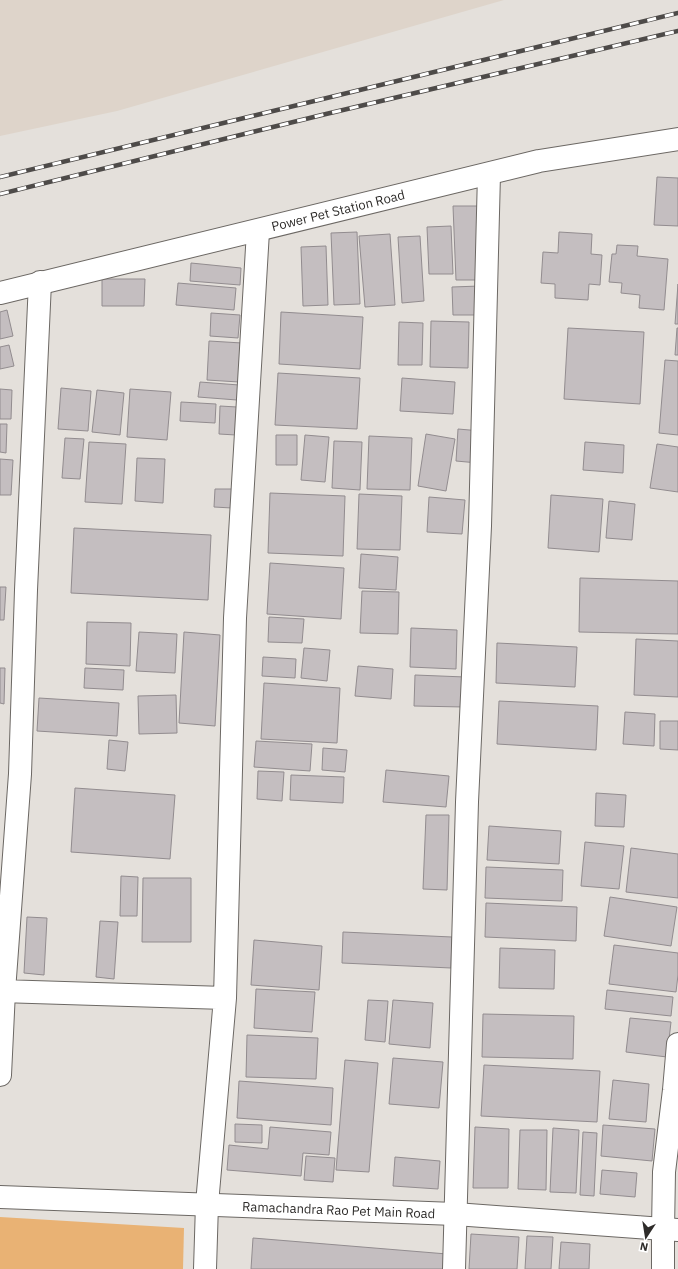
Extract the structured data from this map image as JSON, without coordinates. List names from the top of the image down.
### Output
{
  "streets": {
    "street": ["Power Pet Station Road", "Ramachandra Rao Pet Main Road"]
  },
  "north": "bottom"
}
